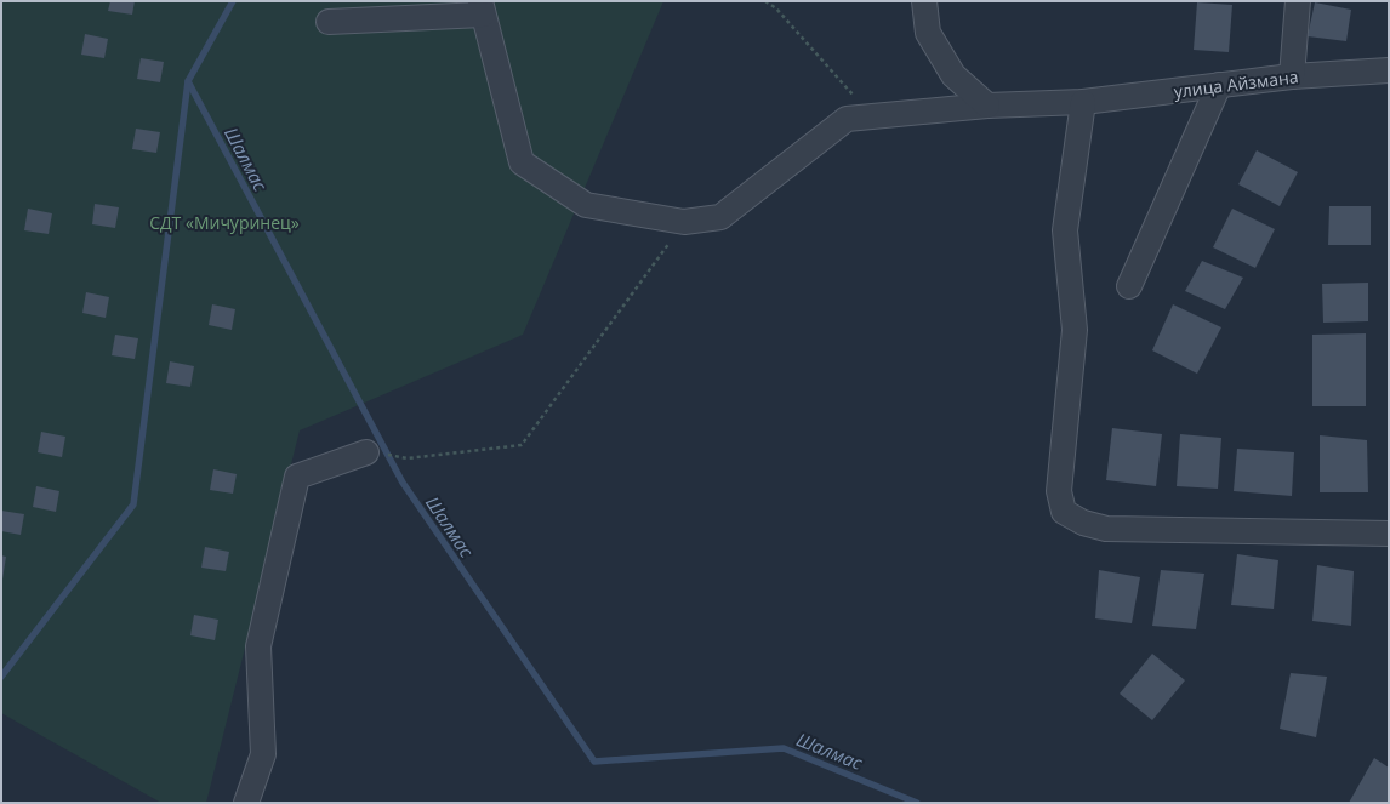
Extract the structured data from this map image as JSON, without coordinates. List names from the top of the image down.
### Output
{
  "streets": {
    "street": ["улица Айзмана"]
  },
  "water": ["Шалмас"],
  "parks": ["СДТ «Мичуринец»"]
}
